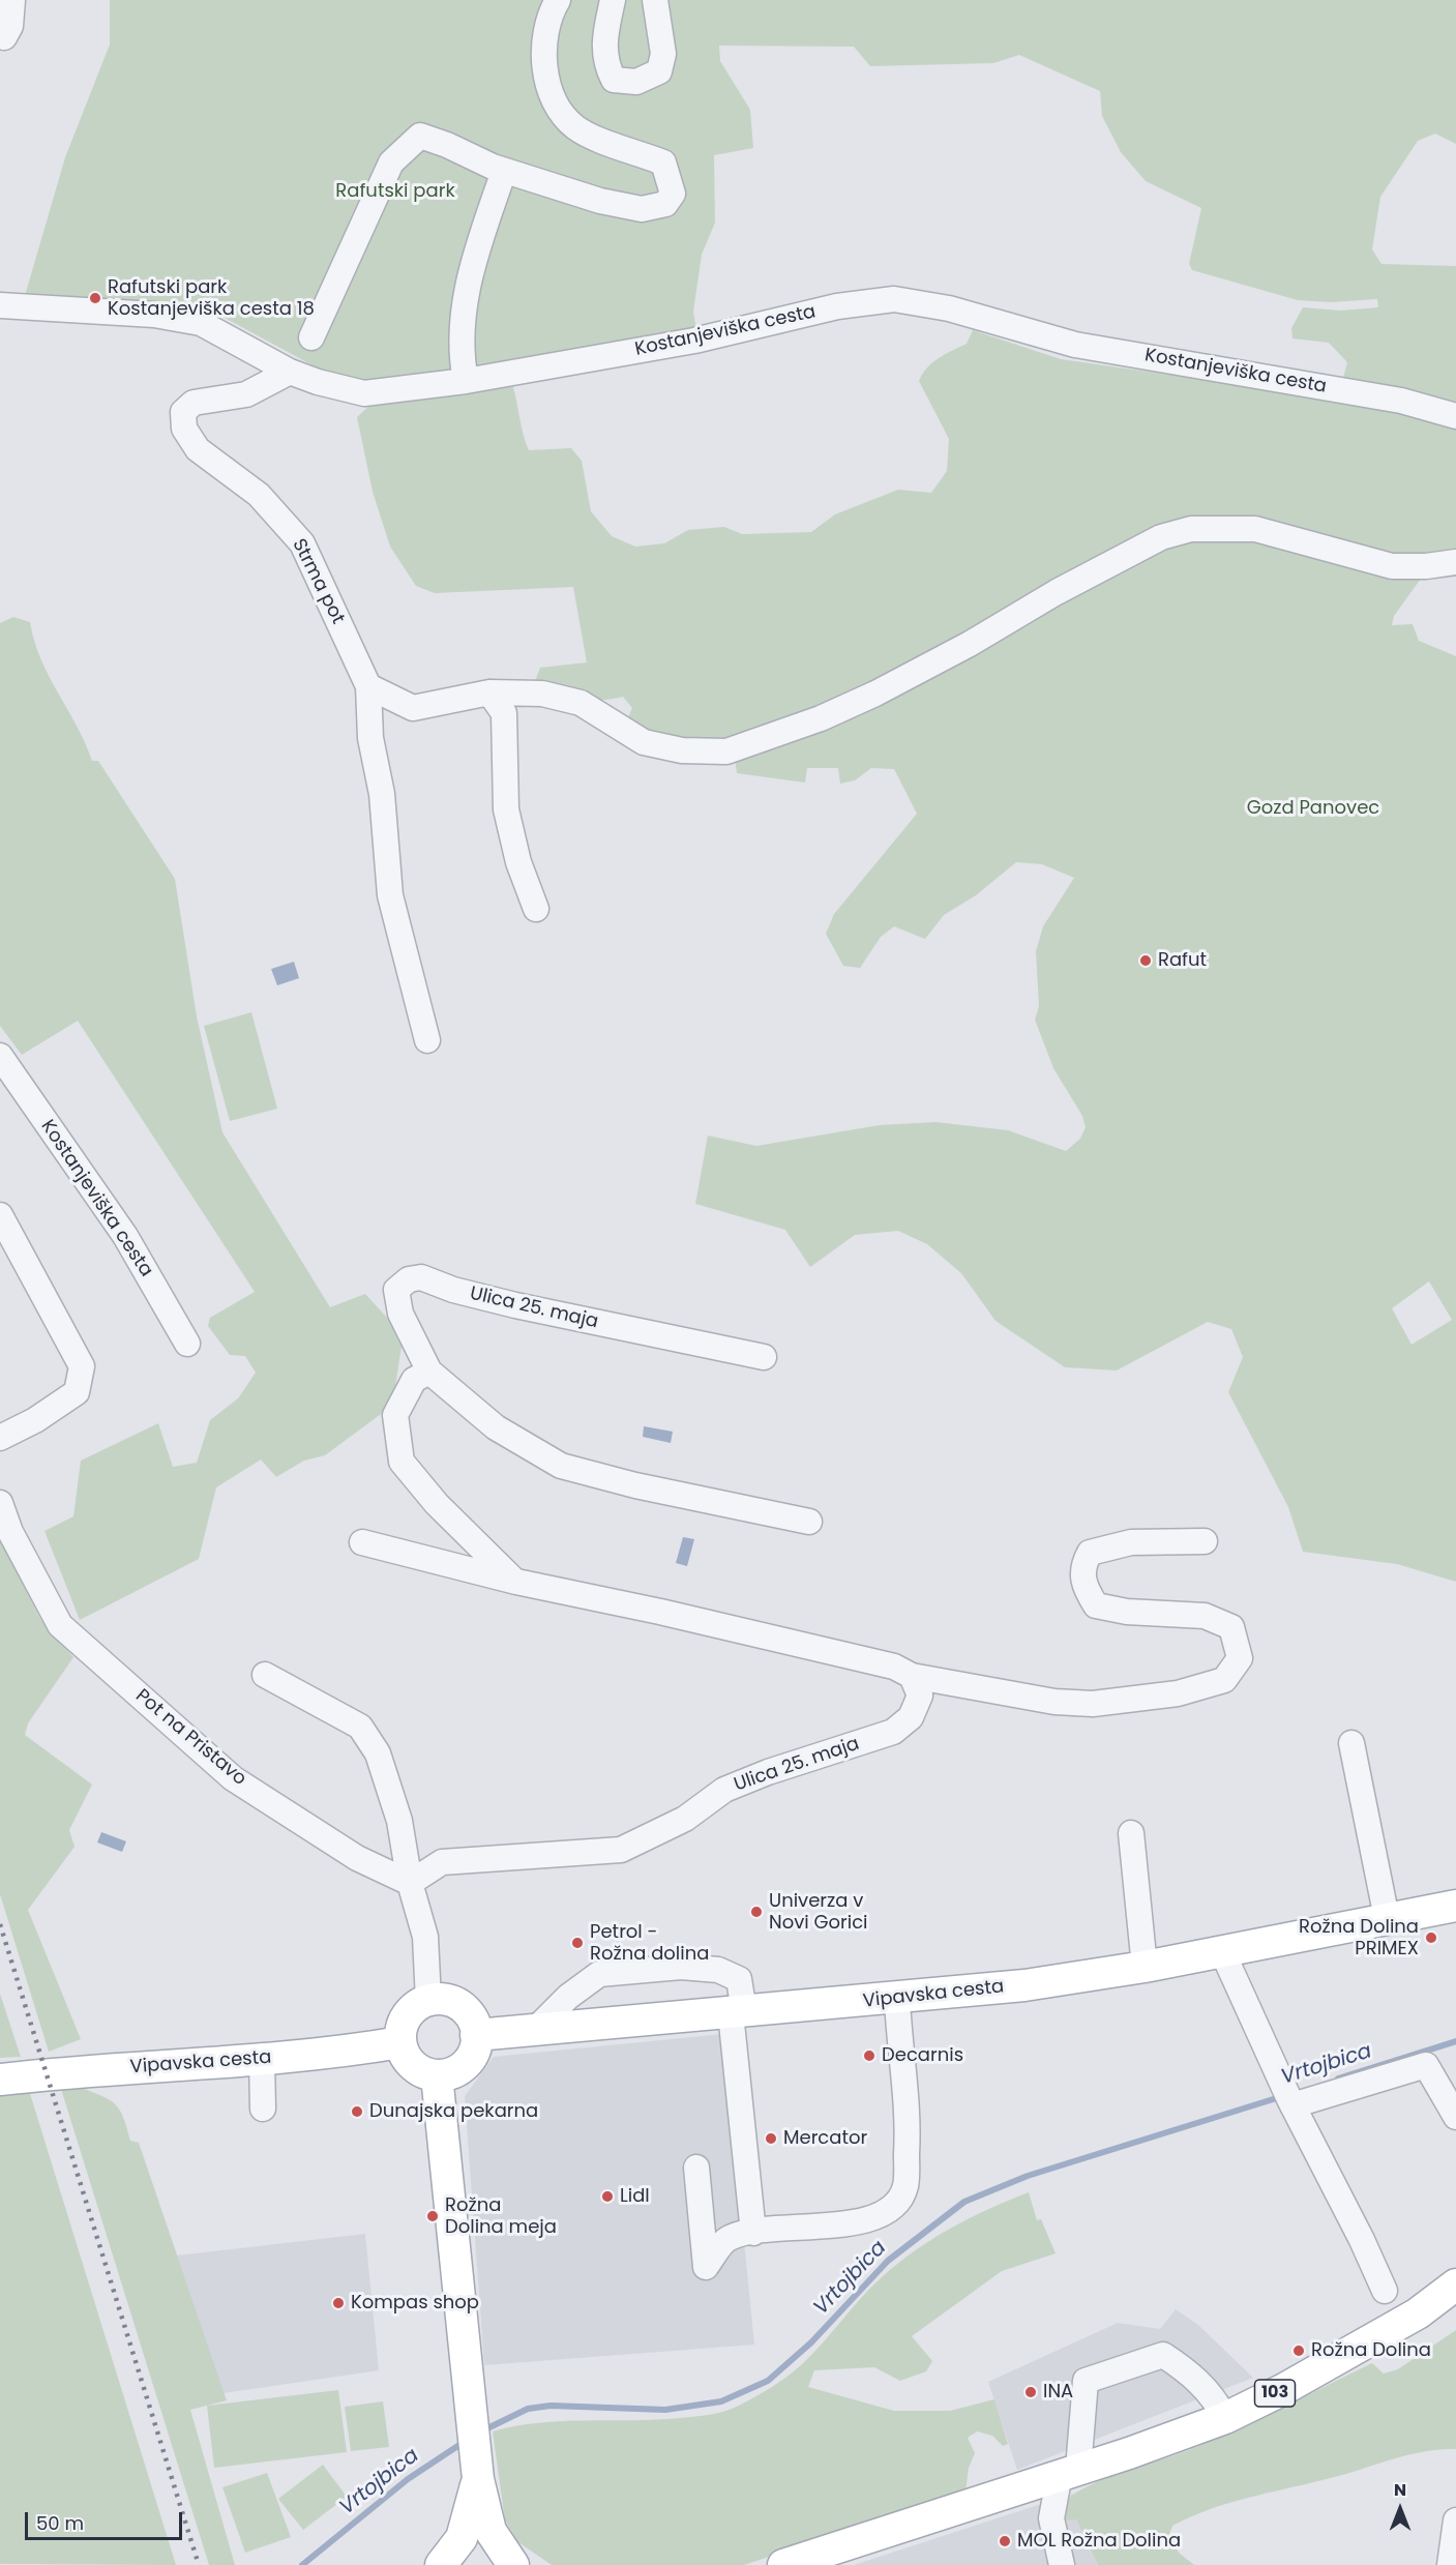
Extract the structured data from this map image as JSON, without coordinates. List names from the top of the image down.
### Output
{
  "streets": {
    "main road": ["Vipavska cesta", "103"],
    "street": [
      "Kostanjeviška cesta",
      "Strma pot",
      "Ulica 25. maja",
      "Pot na Pristavo"
    ]
  },
  "crossings": [
    ["Kostanjeviška cesta", "Strma pot"],
    ["Ulica 25. maja", "Pot na Pristavo"]
  ],
  "water": ["Vrtojbica"],
  "parks": ["Rafutski park", "Gozd Panovec"],
  "places": [
    "Rafutski park Kostanjeviška cesta 18",
    "Rafut",
    "Univerza v Novi Gorici",
    "Rožna Dolina PRIMEX",
    "Petrol - Rožna dolina",
    "Decarnis",
    "Dunajska pekarna",
    "Mercator",
    "Lidl",
    "Rožna Dolina meja",
    "Kompas shop",
    "Rožna Dolina",
    "INA",
    "MOL Rožna Dolina"
  ],
  "scale_bar": "50 m",
  "north": "top"
}
